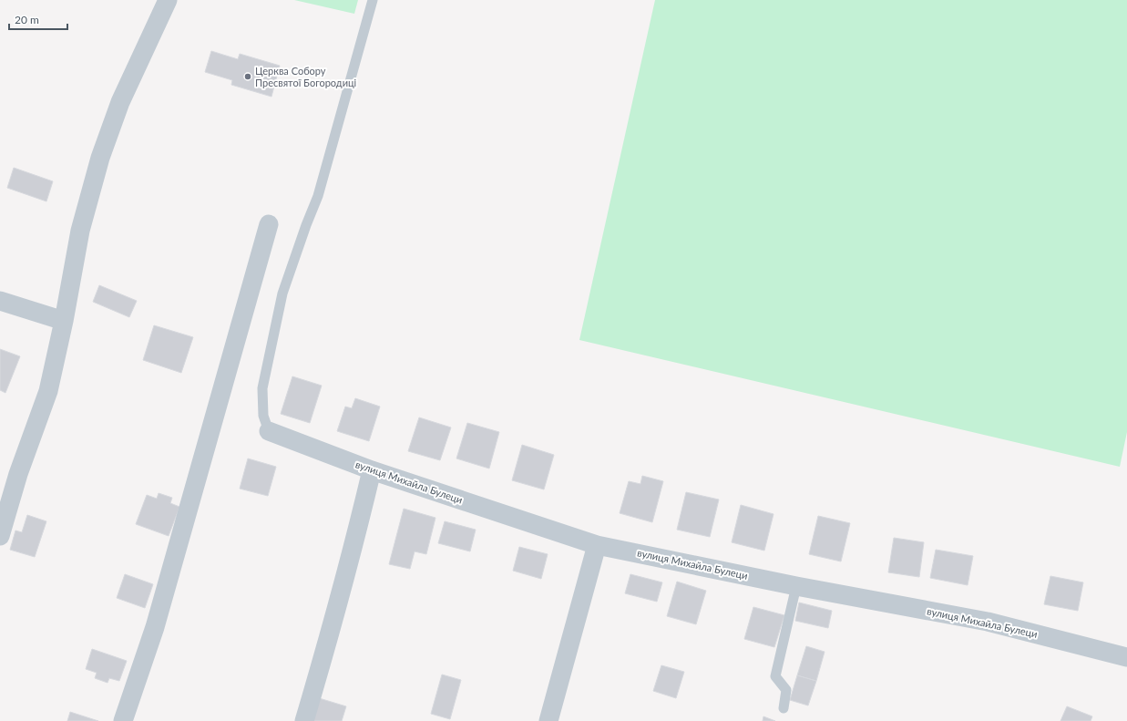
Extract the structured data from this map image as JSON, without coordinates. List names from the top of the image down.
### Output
{
  "streets": {
    "street": ["вулиця Михайла Булеци"]
  },
  "places": ["Церква Собору Пресвятої Богородиці"],
  "scale_bar": "20 m"
}
